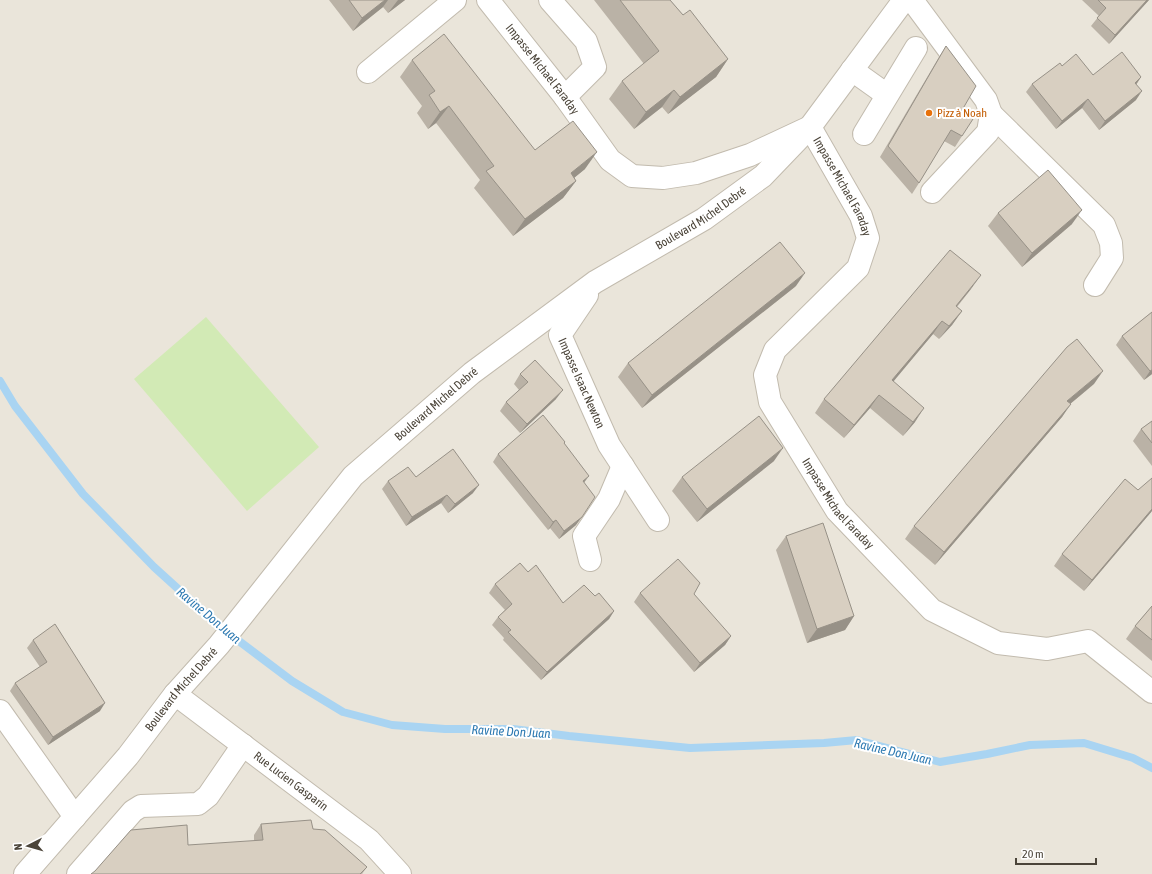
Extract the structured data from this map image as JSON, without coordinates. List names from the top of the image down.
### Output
{
  "streets": {
    "street": [
      "Impasse Michael Faraday",
      "Boulevard Michel Debré",
      "Impasse Isaac Newton",
      "Rue Lucien Gasparin"
    ]
  },
  "crossings": [
    ["Impasse Michael Faraday", "Boulevard Michel Debré"],
    ["Boulevard Michel Debré", "Impasse Isaac Newton"],
    ["Boulevard Michel Debré", "Rue Lucien Gasparin"]
  ],
  "water": ["Ravine Don Juan"],
  "places": ["Pizz à Noah"],
  "scale_bar": "20 m",
  "north": "left"
}
